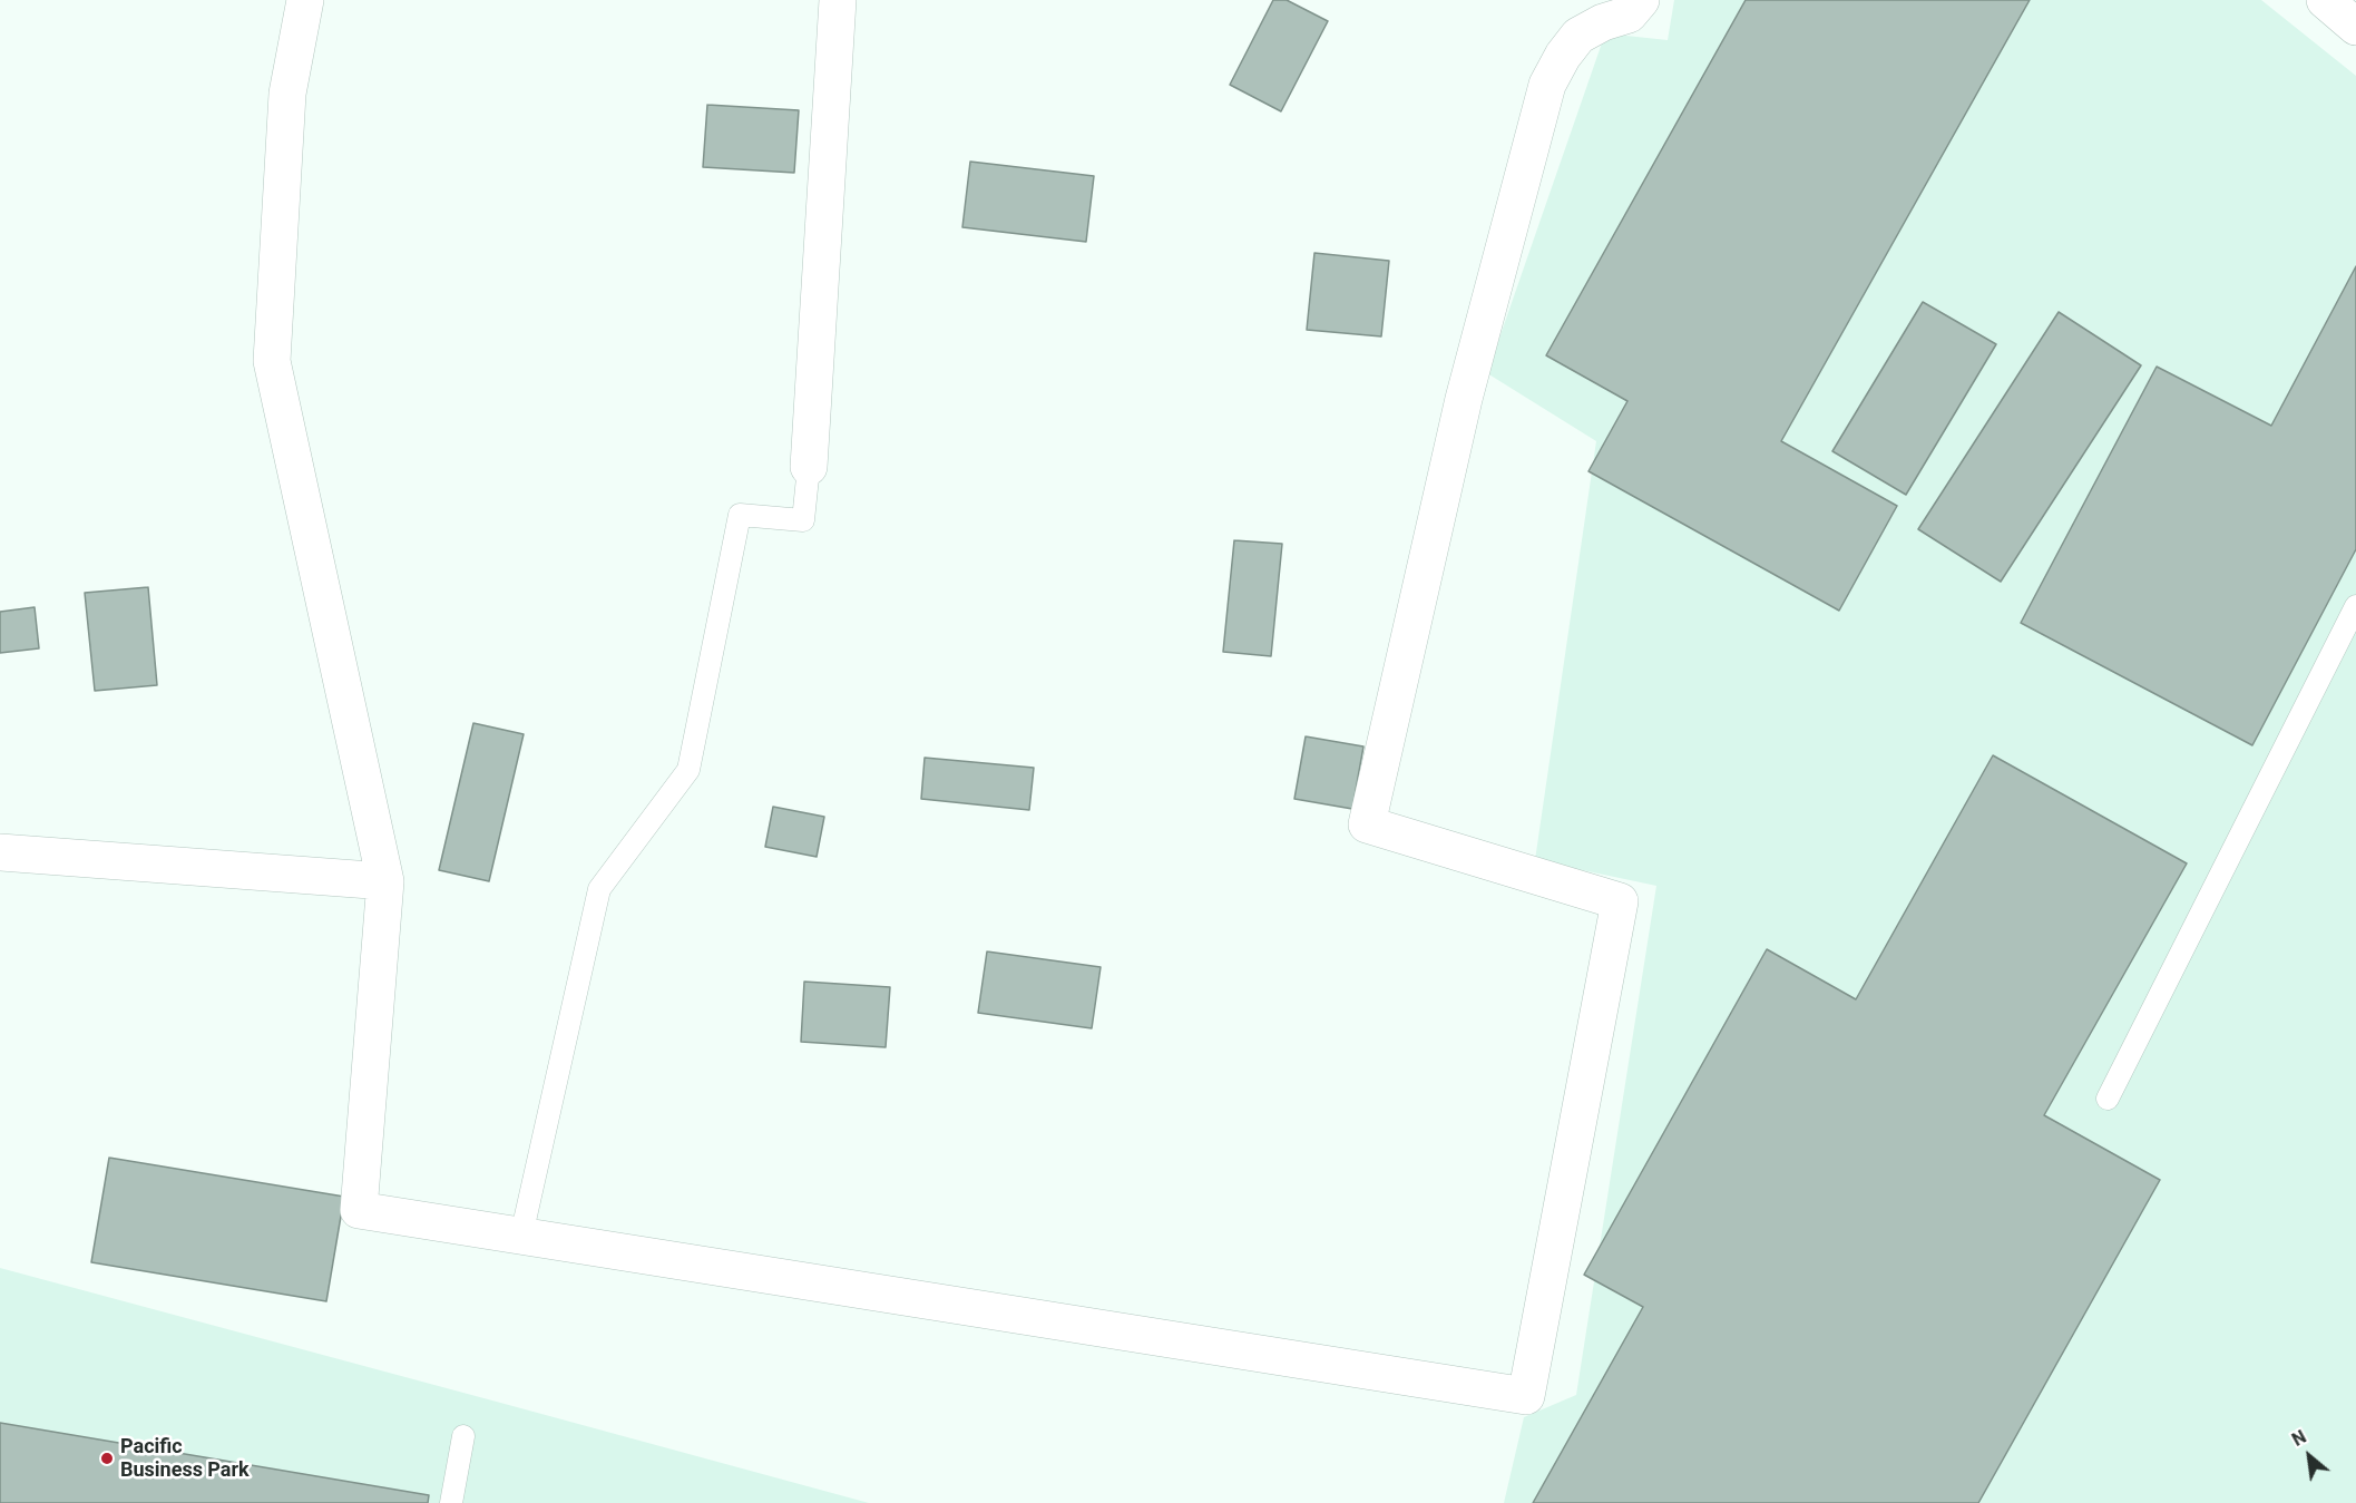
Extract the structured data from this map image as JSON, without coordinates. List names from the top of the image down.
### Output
{
  "places": ["Pacific Business Park"],
  "north": "top left"
}
